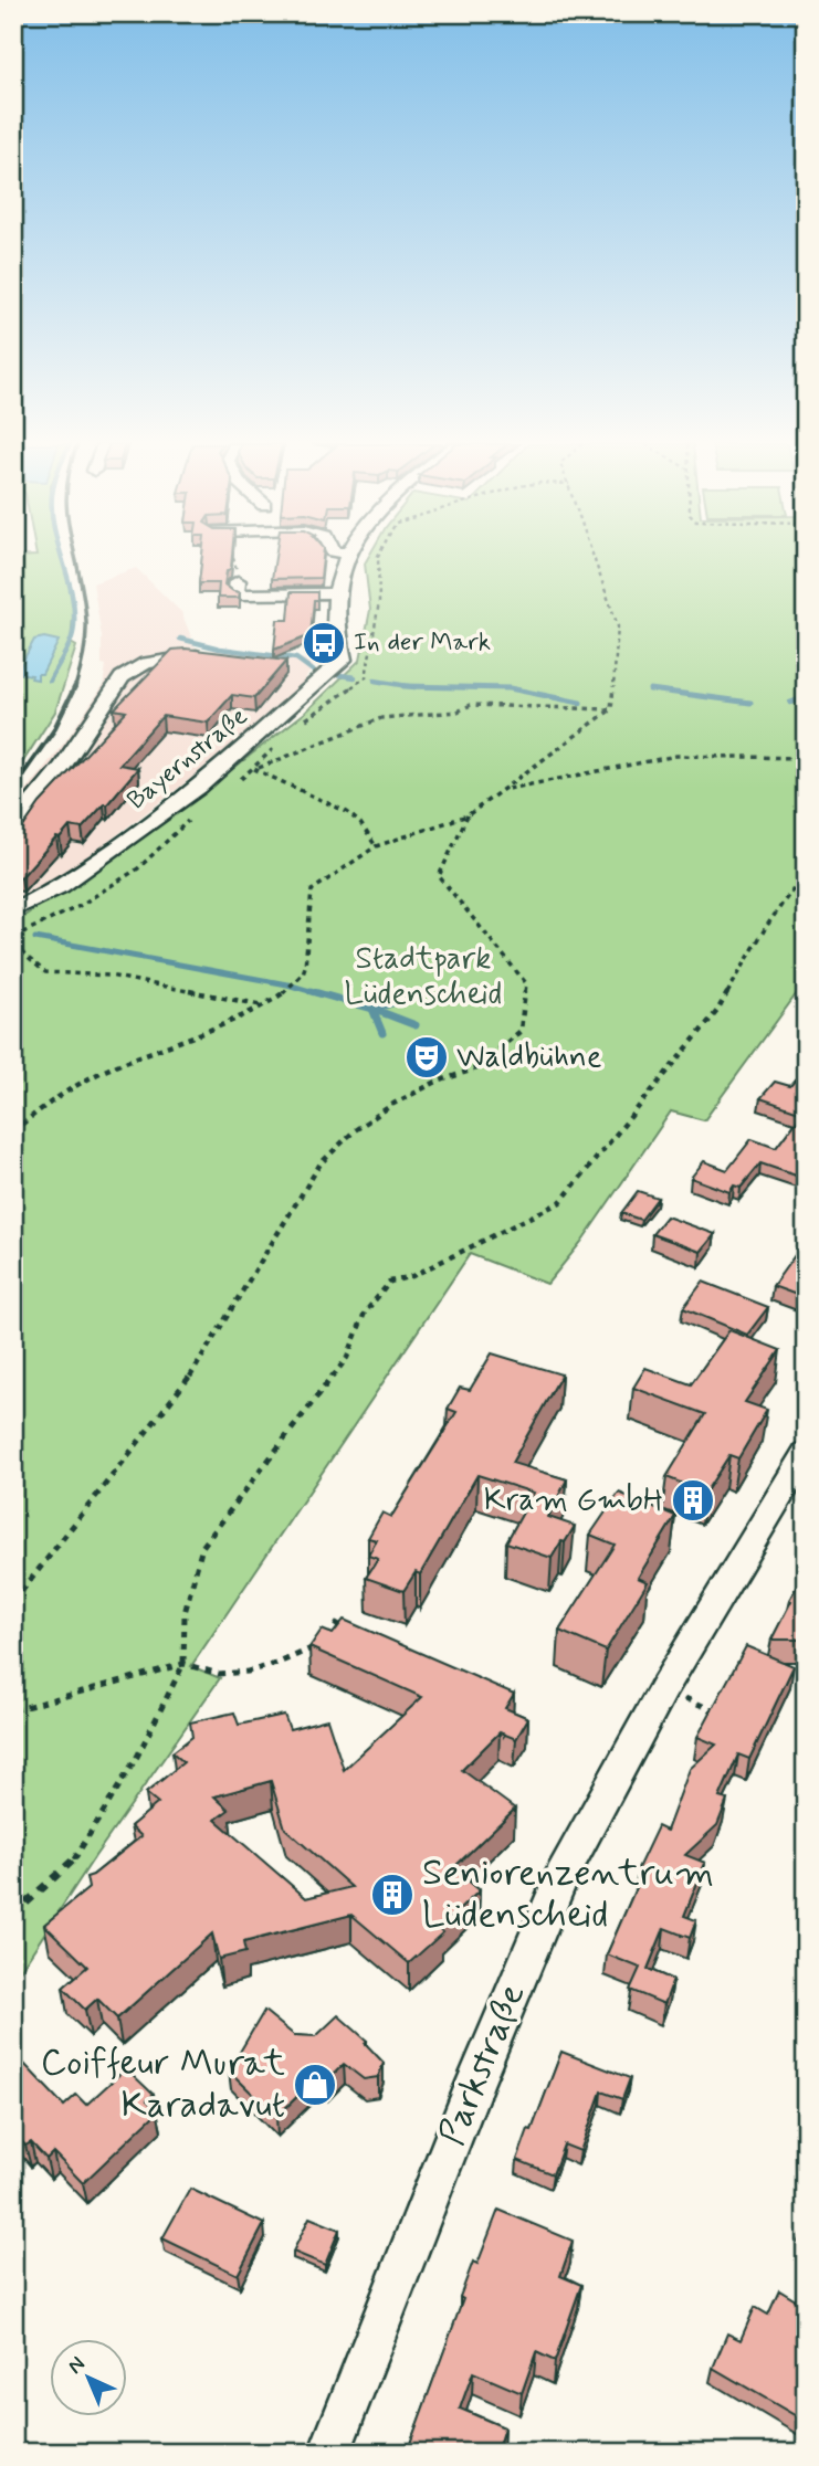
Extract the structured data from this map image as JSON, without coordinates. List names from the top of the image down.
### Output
{
  "streets": {
    "street": ["Bayernstraße", "Parkstraße"]
  },
  "parks": ["Stadtpark Lüdenscheid"],
  "places": {
    "bus stop": ["In der Mark"],
    "theatre": ["Waldbühne"],
    "building": ["Kram GmbH", "Seniorenzentrum Lüdenscheid"],
    "shop": ["Coiffeur Murat Karadavut"]
  },
  "north": "top left"
}
